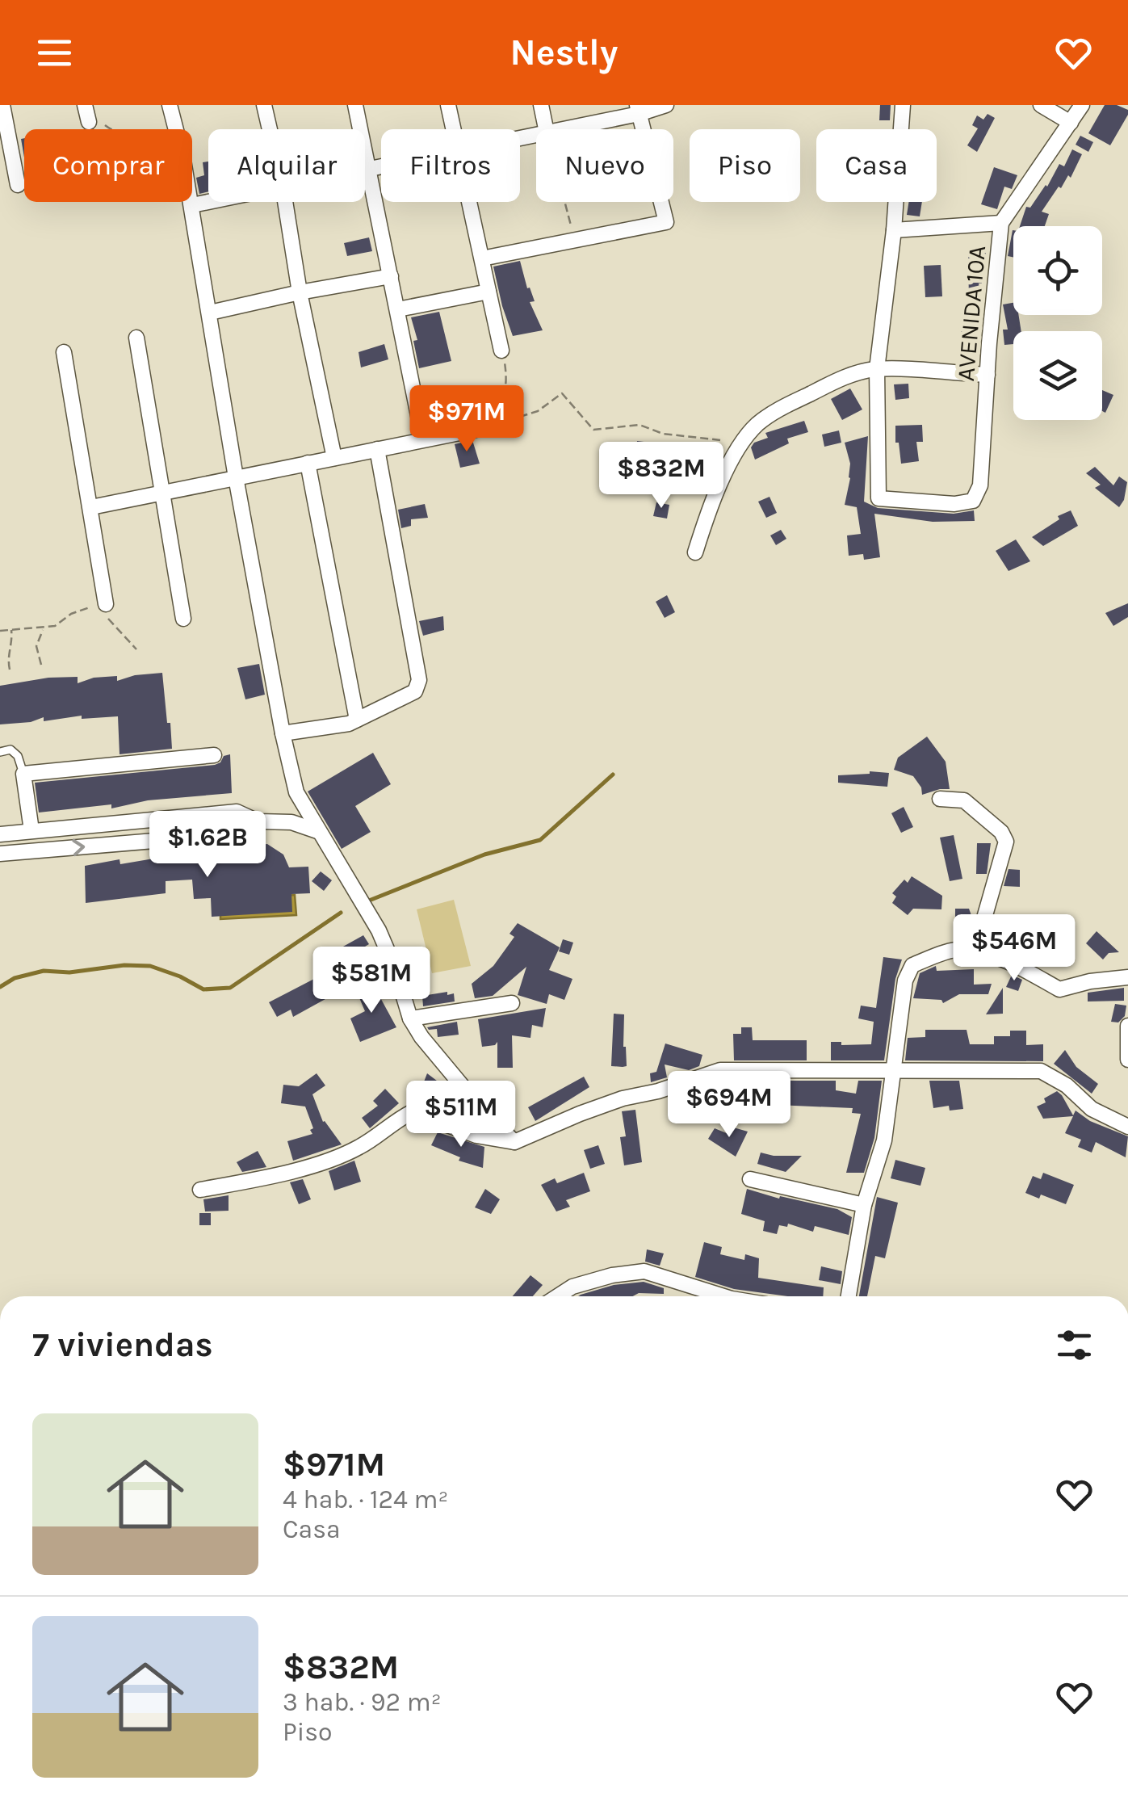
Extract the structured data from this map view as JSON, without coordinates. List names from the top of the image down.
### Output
{
  "streets": {
    "street": ["AVENIDA 10A"]
  },
  "page": {
    "header": "Nestly",
    "chip": [
      "Comprar",
      "Alquilar",
      "Filtros",
      "Nuevo",
      "Piso",
      "Casa"
    ],
    "price": [
      "$971M",
      "$832M",
      "$1.62B",
      "$546M",
      "$581M",
      "$694M",
      "$511M"
    ],
    "heading": "7 viviendas",
    "list": [
      {
        "name": "$971M",
        "note": "4 hab. · 124 m² · Casa"
      },
      {
        "name": "$832M",
        "note": "3 hab. · 92 m² · Piso"
      }
    ]
  }
}
